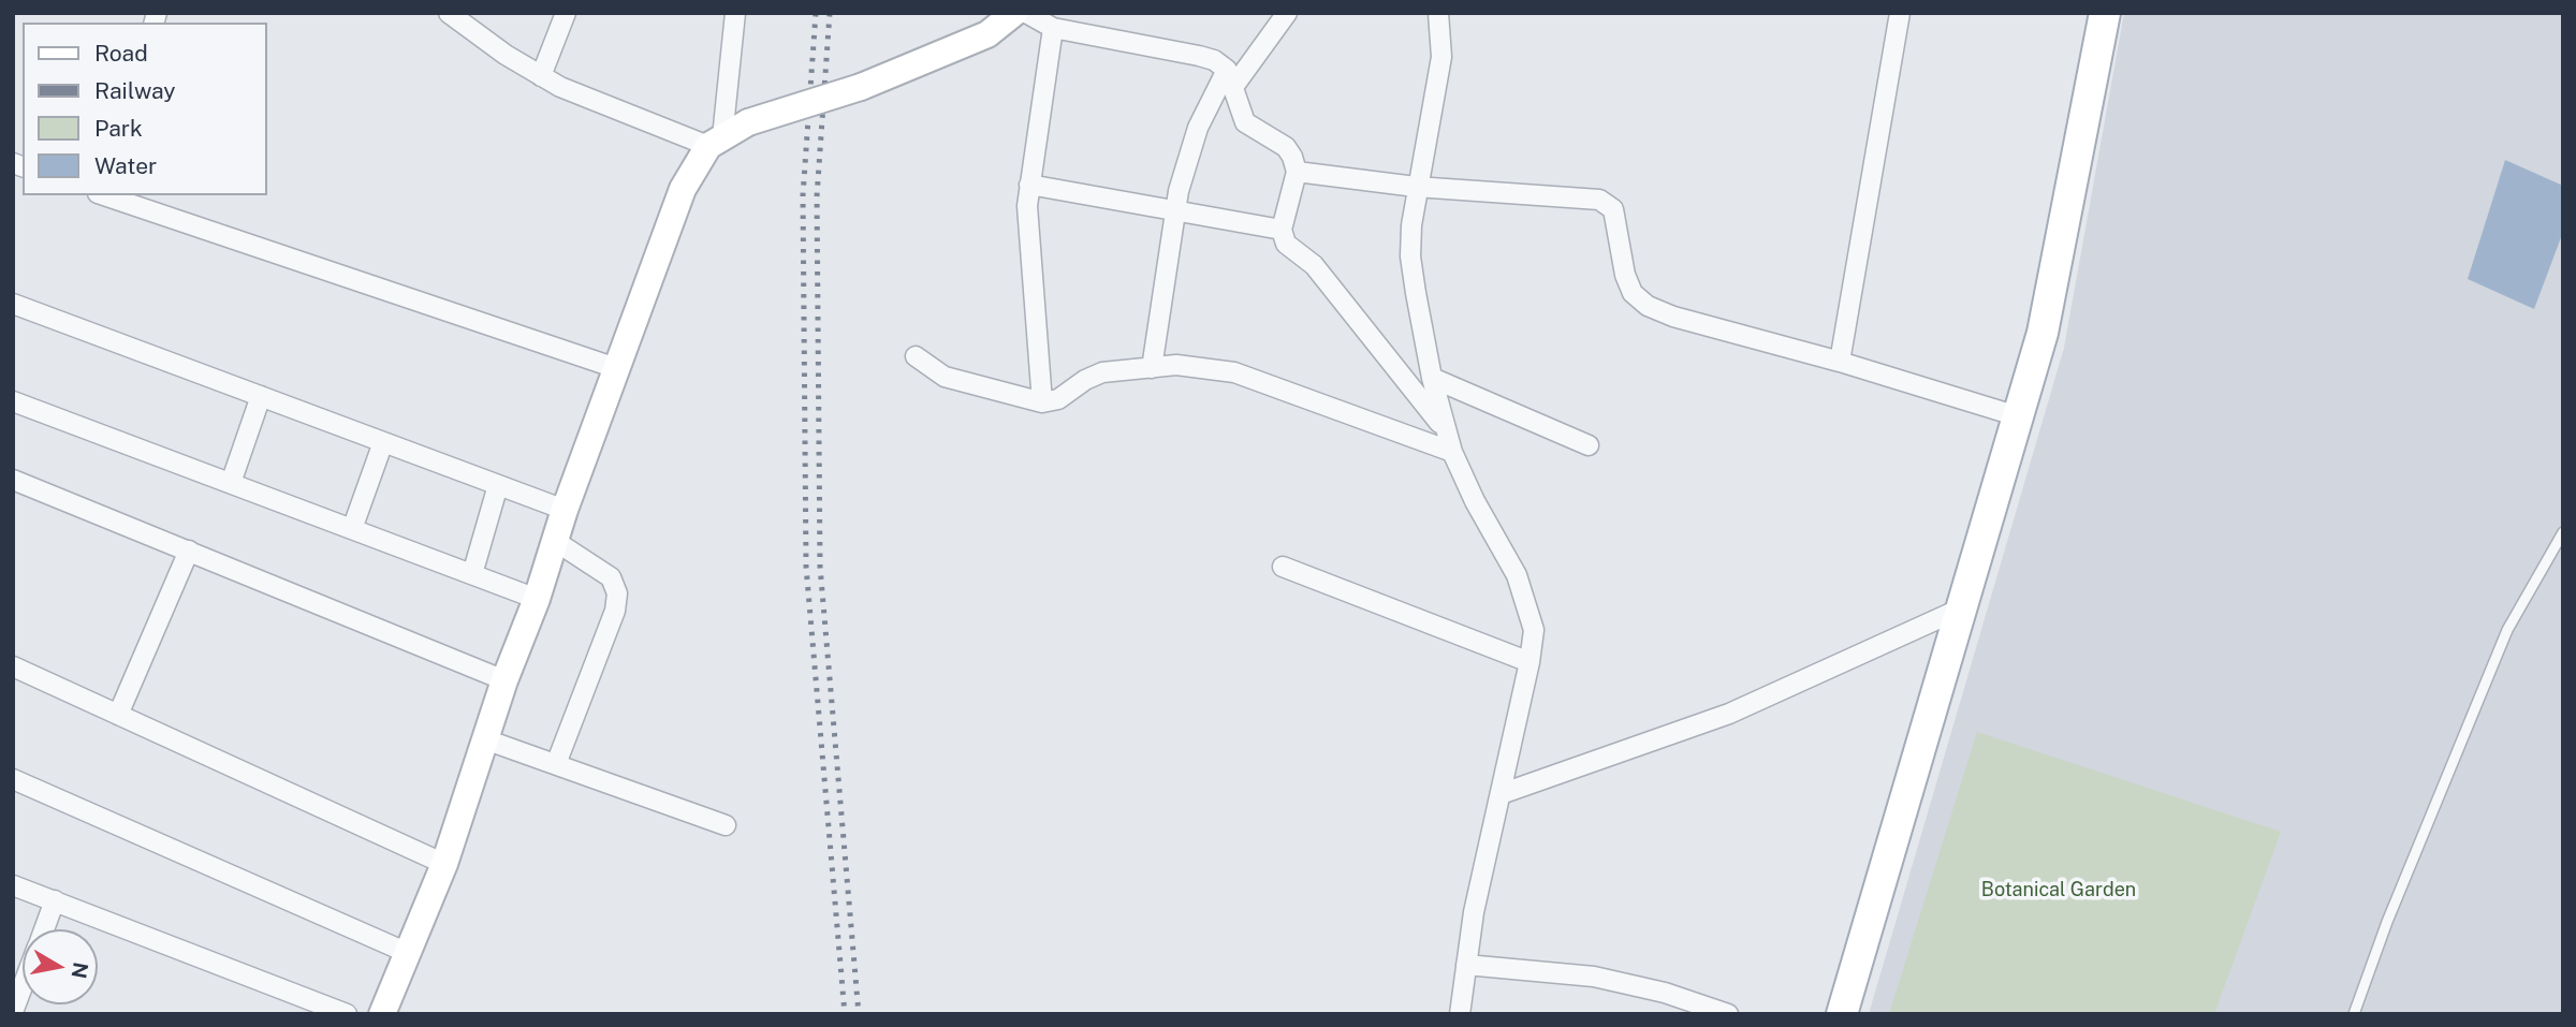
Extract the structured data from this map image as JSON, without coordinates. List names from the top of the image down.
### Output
{
  "parks": ["Botanical Garden"],
  "legend": [
    "Road",
    "Railway",
    "Park",
    "Water"
  ],
  "north": "right"
}
